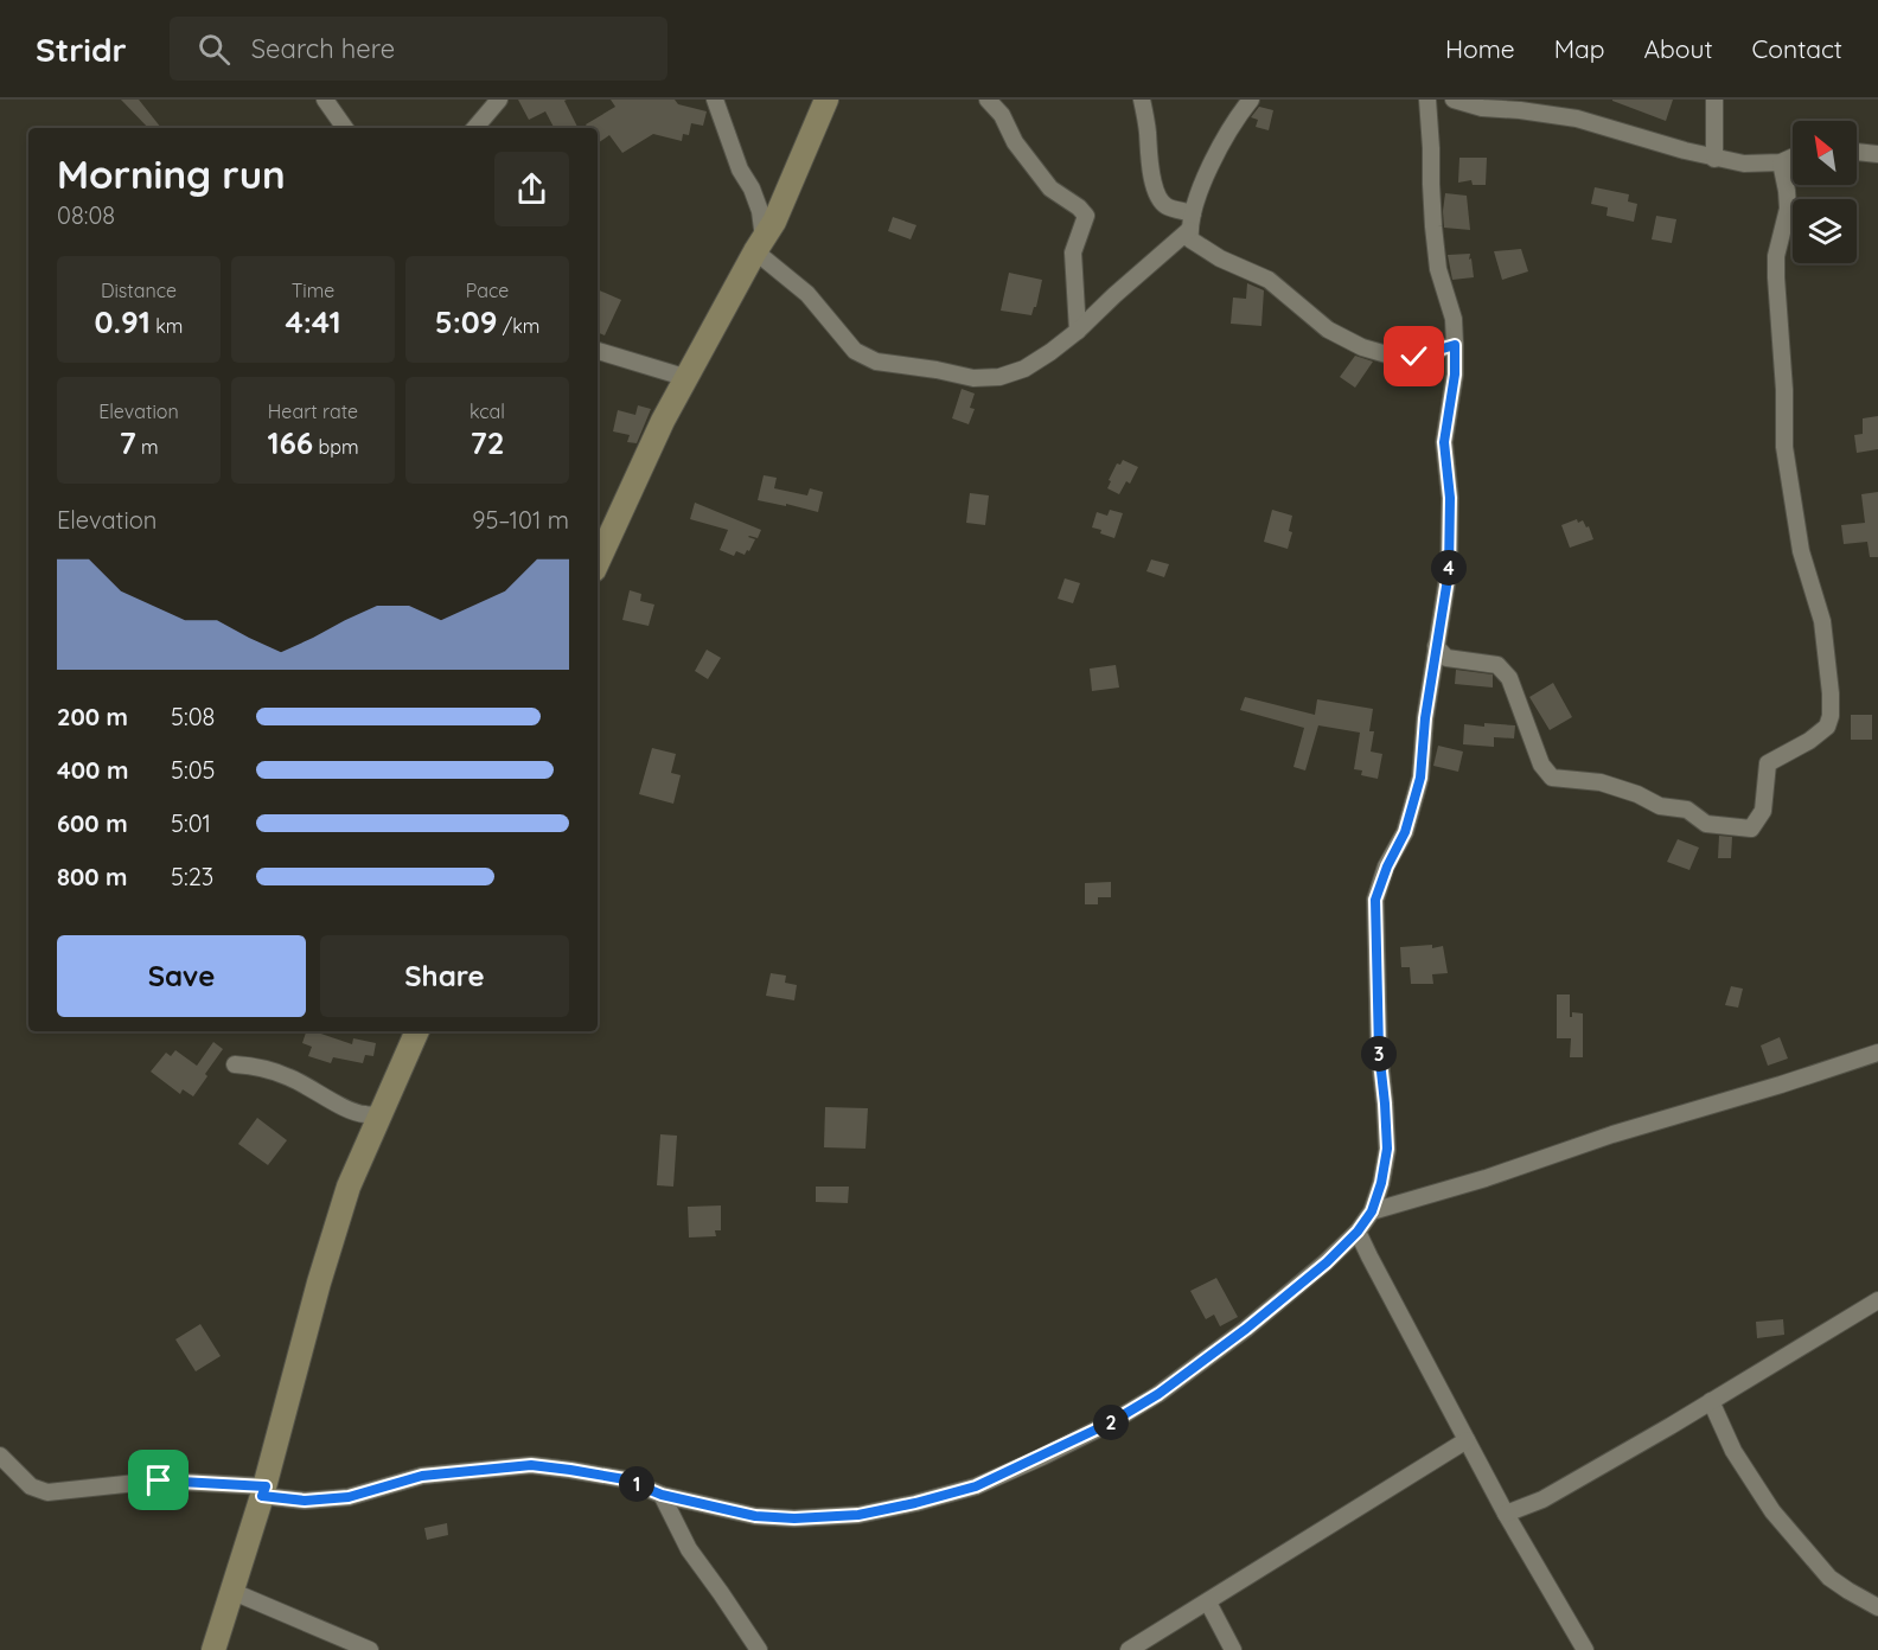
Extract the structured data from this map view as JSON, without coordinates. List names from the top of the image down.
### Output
{
  "north": "top left",
  "page": {
    "header": "Stridr",
    "search": "Search here",
    "nav": [
      "Home",
      "Map",
      "About",
      "Contact"
    ],
    "heading": ["Morning run", "08:08"],
    "stats": [
      ["Distance", "0.91 km"],
      ["Time", "4:41"],
      ["Pace", "5:09 /km"],
      ["Elevation", "7 m"],
      ["Heart rate", "166 bpm"],
      ["kcal", "72"]
    ],
    "chart": ["Elevation", "95–101 m"],
    "pins": [
      "4",
      "3",
      "2",
      "1"
    ],
    "list": [
      {
        "name": "200 m",
        "note": "5:08"
      },
      {
        "name": "400 m",
        "note": "5:05"
      },
      {
        "name": "600 m",
        "note": "5:01"
      },
      {
        "name": "800 m",
        "note": "5:23"
      }
    ],
    "buttons": ["Save", "Share"]
  }
}
